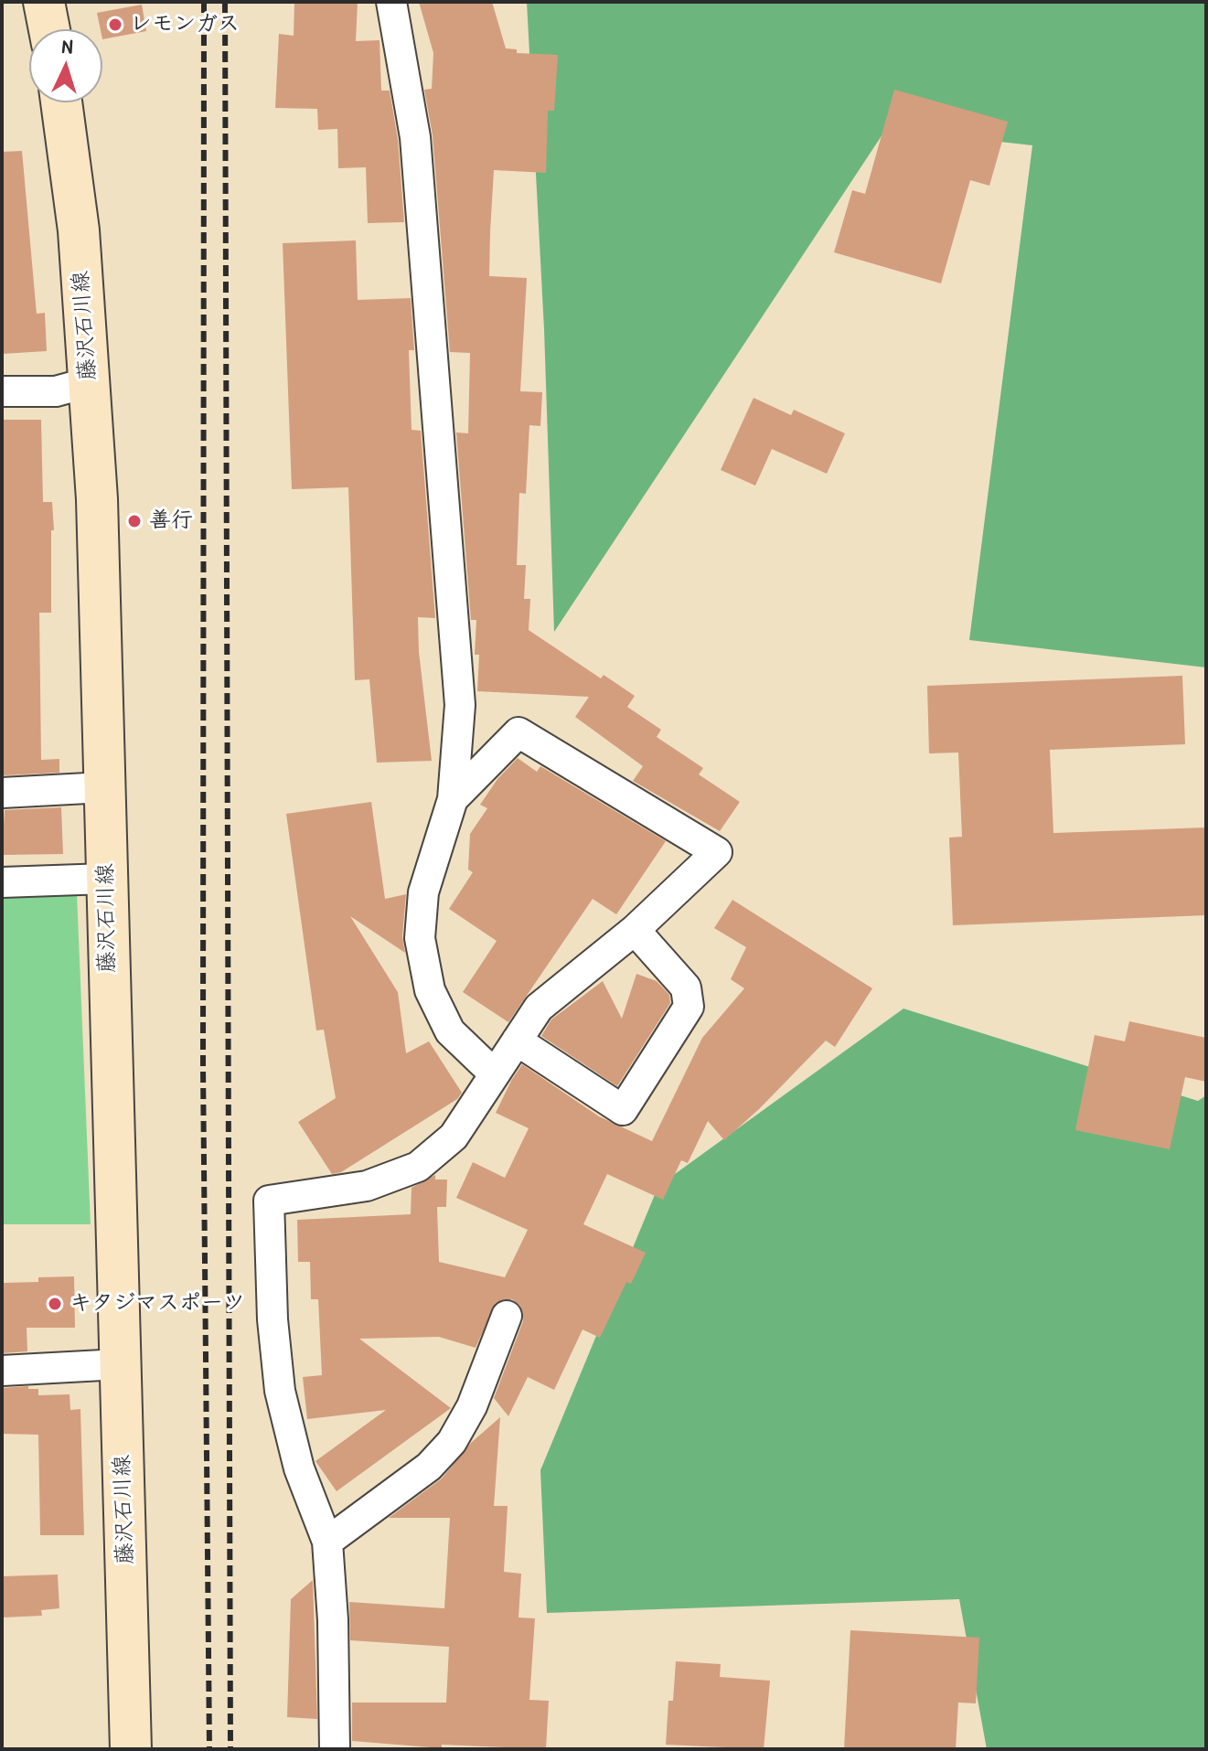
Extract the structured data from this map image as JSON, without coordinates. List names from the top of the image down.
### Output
{
  "streets": {
    "street": ["藤沢石川線"]
  },
  "places": ["レモンガス", "善行", "キタジマスポーツ"],
  "north": "top"
}
